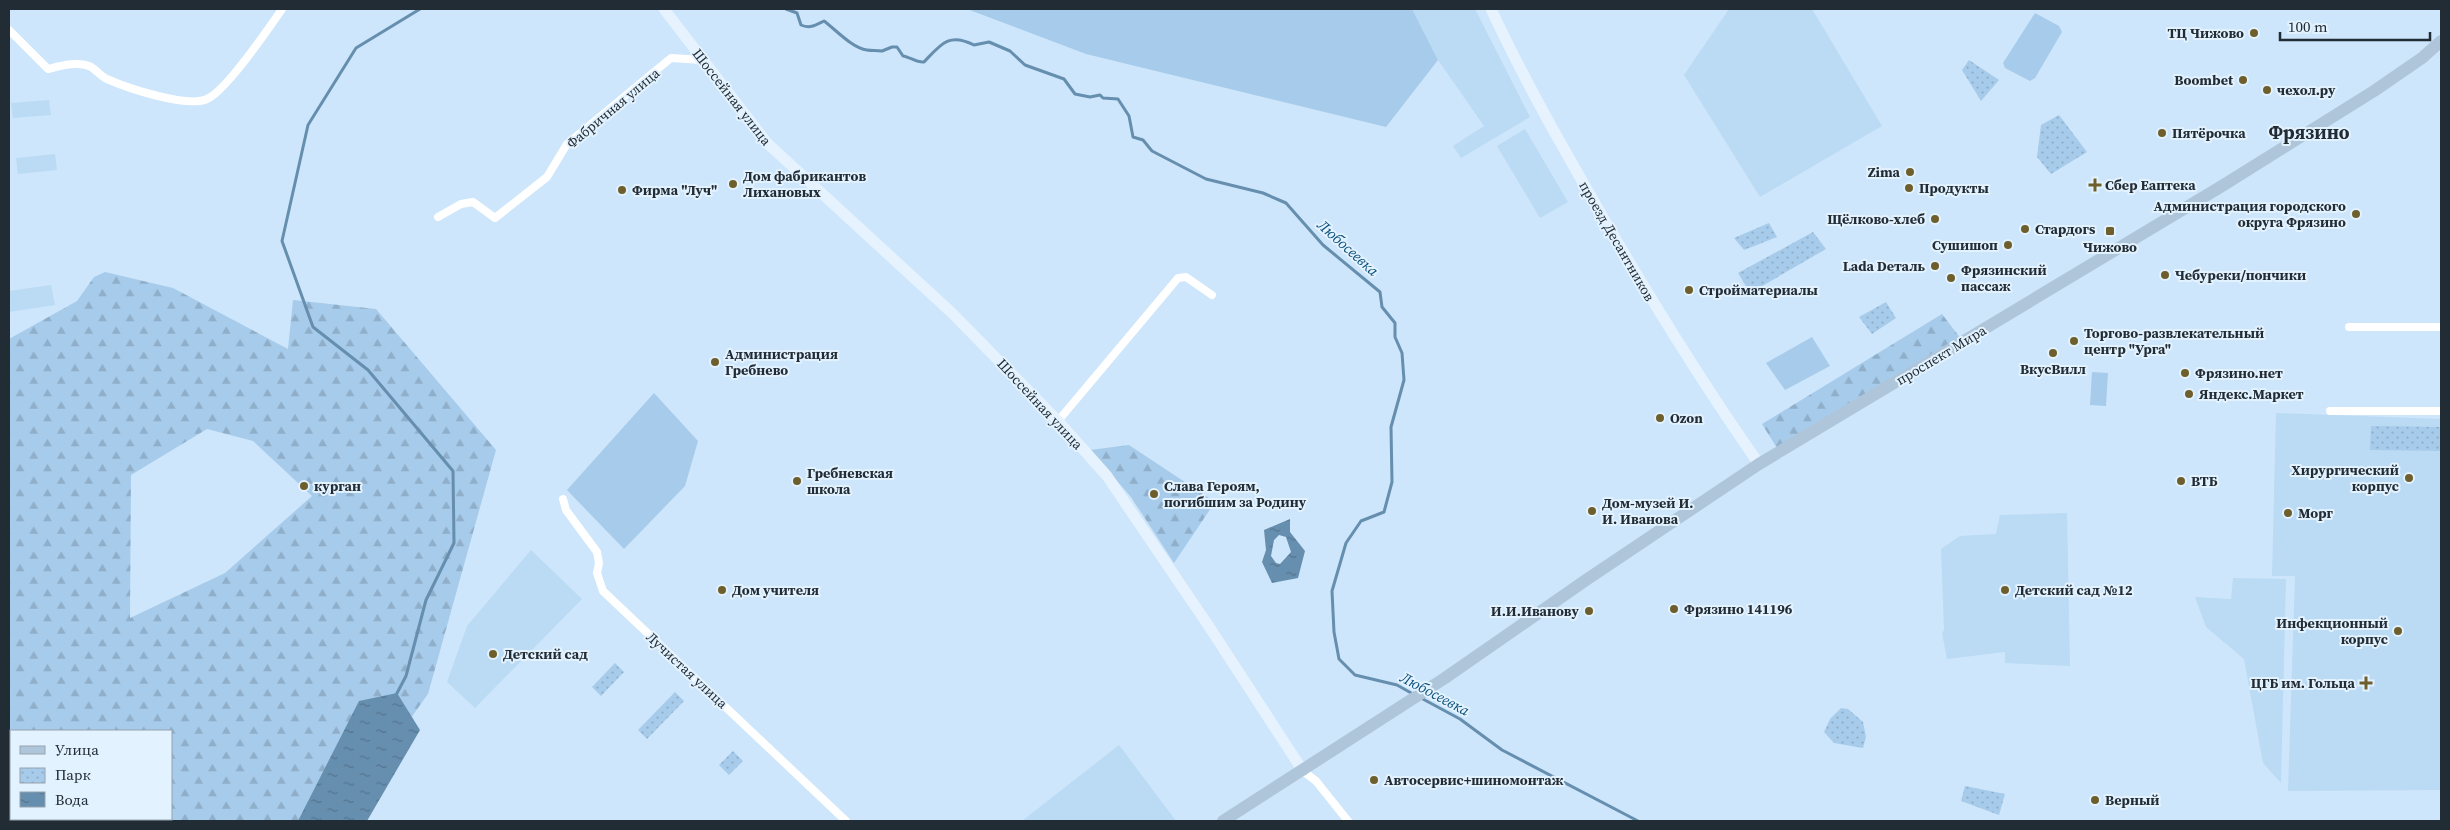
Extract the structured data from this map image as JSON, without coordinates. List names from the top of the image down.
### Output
{
  "streets": {
    "main road": ["проспект Мира"],
    "street": [
      "Шоссейная улица",
      "Фабричная улица",
      "проезд Десантников",
      "Лучистая улица"
    ]
  },
  "crossings": [
    ["Шоссейная улица", "Фабричная улица"],
    ["Шоссейная улица", "проспект Мира"],
    ["проезд Десантников", "проспект Мира"]
  ],
  "districts": ["Фрязино"],
  "water": ["Любосеевка"],
  "places": {
    "other": [
      "ТЦ Чижово",
      "Boombet",
      "чехол.ру",
      "Пятёрочка",
      "Zima",
      "Дом фабрикантов Лихановых",
      "Продукты",
      "Фирма \"Луч\"",
      "Администрация городского округа Фрязино",
      "Щёлково-хлеб",
      "Стардогs",
      "Сушишоп",
      "Lada Dеталь",
      "Чебуреки/пончики",
      "Фрязинский пассаж",
      "Стройматериалы",
      "Торгово-развлекательный центр \"Урга\"",
      "ВкусВилл",
      "Администрация Гребнево",
      "Фрязино.нет",
      "Яндекс.Маркет",
      "Ozon",
      "Хирургический корпус",
      "Гребневская школа",
      "ВТБ",
      "курган",
      "Слава Героям, погибшим за Родину",
      "Дом-музей И. И. Иванова",
      "Морг",
      "Дом учителя",
      "Детский сад №12",
      "Фрязино 141196",
      "И.И.Иванову",
      "Инфекционный корпус",
      "Детский сад",
      "Автосервис+шиномонтаж",
      "Верный"
    ],
    "health": ["Сбер Еаптека", "ЦГБ им. Гольца"],
    "transit": ["Чижово"]
  },
  "legend": ["Улица", "Парк", "Вода"],
  "scale_bar": "100 m"
}
